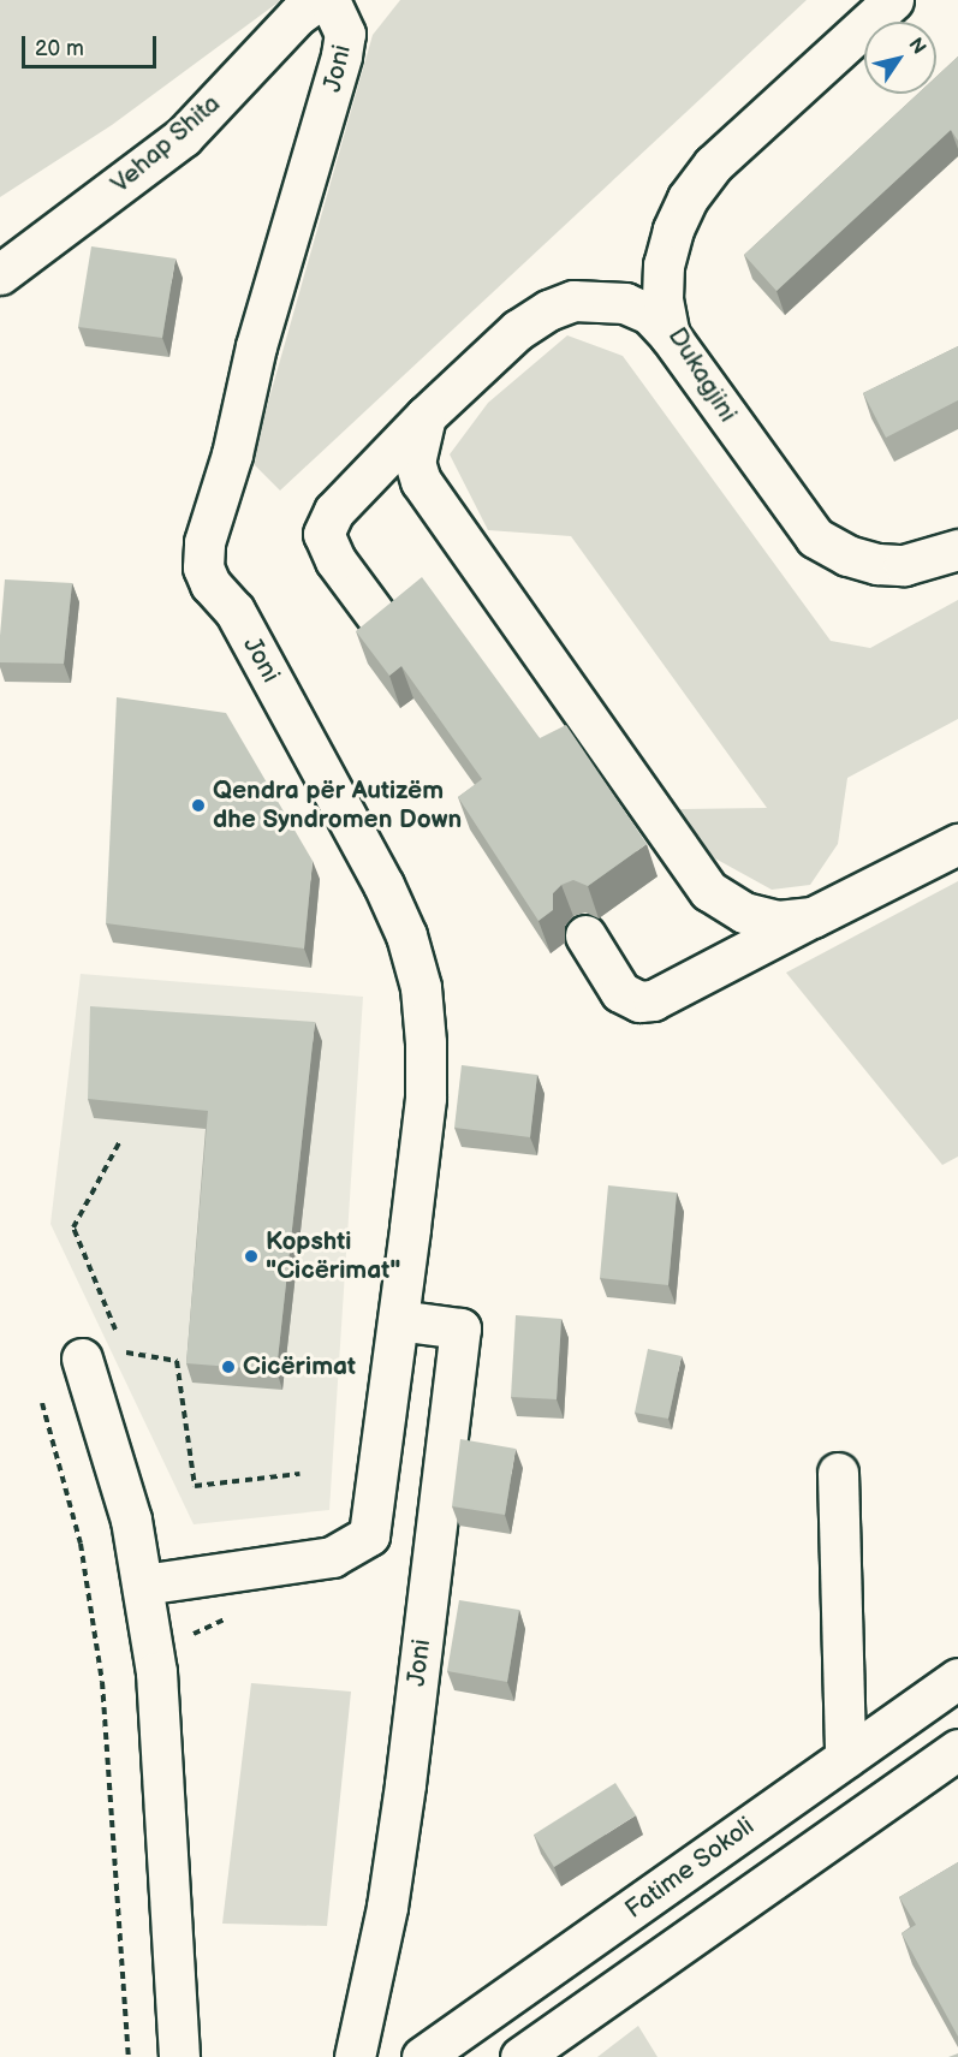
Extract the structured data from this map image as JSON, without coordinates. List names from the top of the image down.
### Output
{
  "streets": {
    "street": [
      "Joni",
      "Vehap Shita",
      "Dukagjini",
      "Fatime Sokoli"
    ]
  },
  "places": ["Qendra për Autizëm dhe Syndromen Down", "Kopshti \"Cicërimat\"", "Cicërimat"],
  "scale_bar": "20 m",
  "north": "top right"
}
